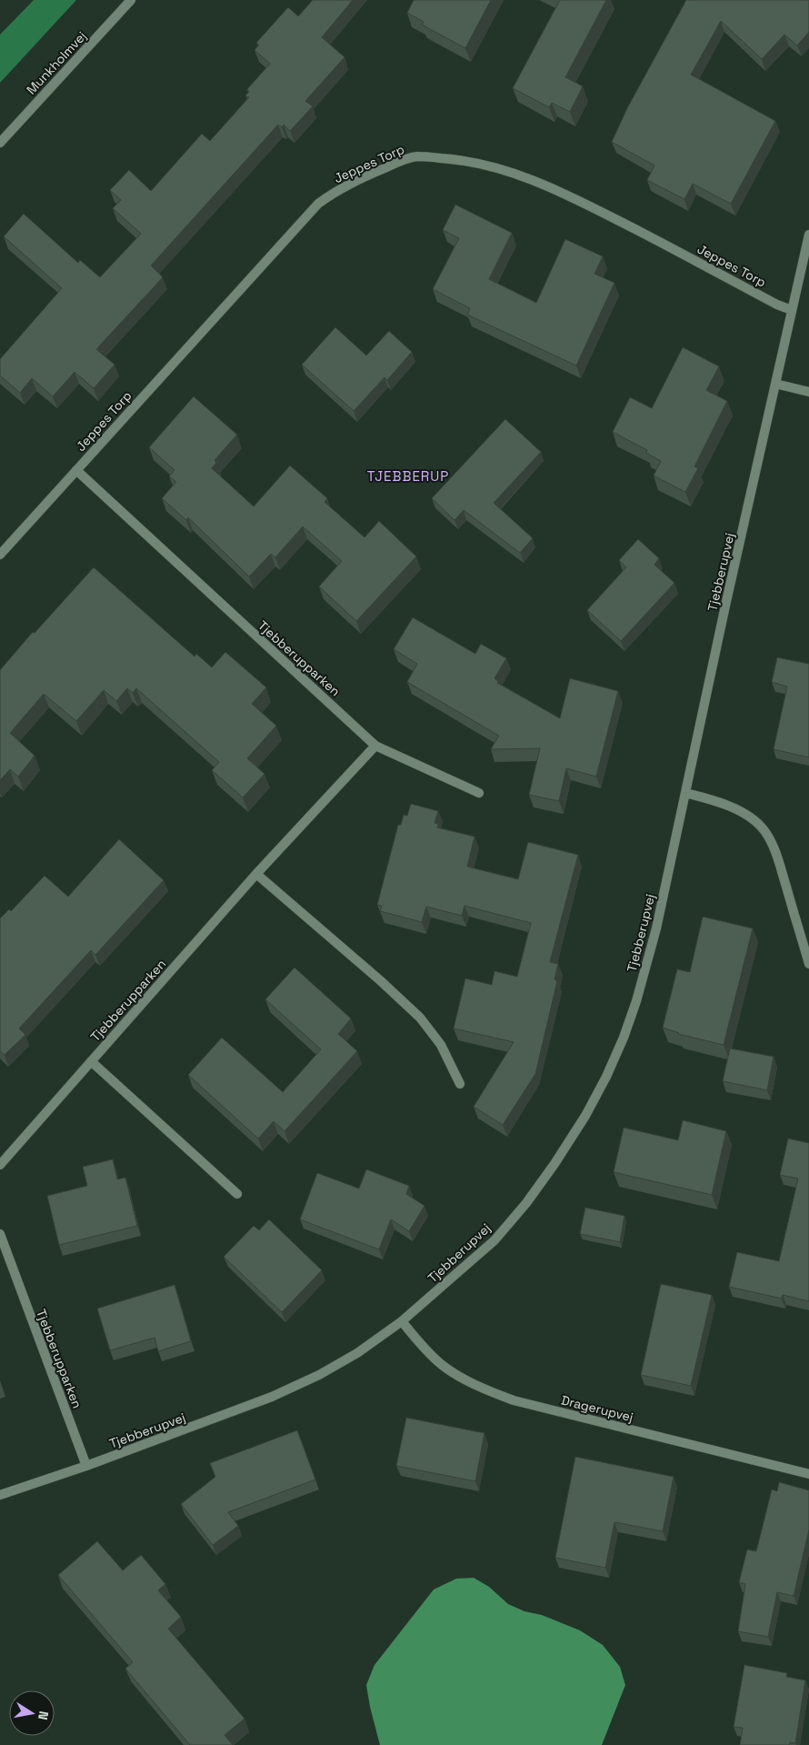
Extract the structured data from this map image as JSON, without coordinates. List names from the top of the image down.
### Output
{
  "streets": {
    "street": [
      "Munkholmvej",
      "Jeppes Torp",
      "Tjebberupvej",
      "Tjebberupparken",
      "Dragerupvej"
    ]
  },
  "crossings": [
    ["Jeppes Torp", "Tjebberupvej"],
    ["Jeppes Torp", "Tjebberupparken"],
    ["Tjebberupvej", "Tjebberupparken"],
    ["Tjebberupvej", "Dragerupvej"]
  ],
  "districts": ["TJEBBERUP"],
  "north": "right"
}
